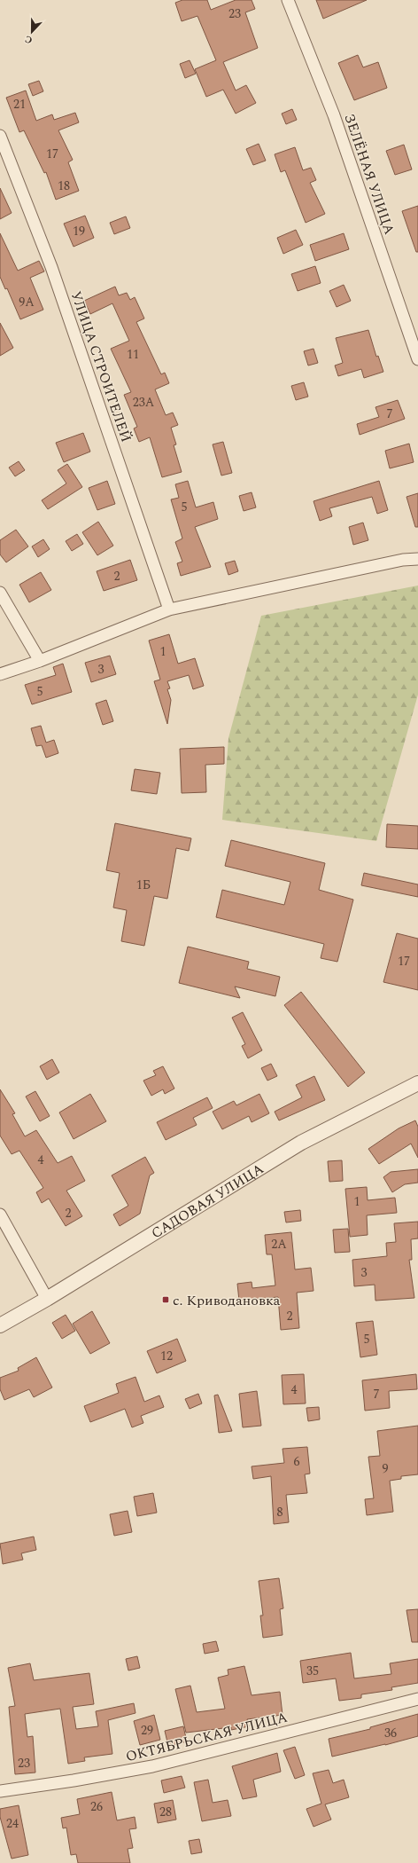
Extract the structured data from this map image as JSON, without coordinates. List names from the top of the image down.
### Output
{
  "streets": {
    "street": [
      "ЗЕЛЁНАЯ УЛИЦА",
      "УЛИЦА СТРОИТЕЛЕЙ",
      "САДОВАЯ УЛИЦА",
      "ОКТЯБРЬСКАЯ УЛИЦА"
    ]
  },
  "places": {
    "transit": ["с. Криводановка"]
  },
  "house_numbers": [
    "23",
    "21",
    "17",
    "18",
    "19",
    "9А",
    "11",
    "23А",
    "7",
    "5",
    "2",
    "1",
    "3",
    "5",
    "1Б",
    "17",
    "4",
    "1",
    "2",
    "2А",
    "3",
    "2",
    "5",
    "12",
    "4",
    "7",
    "6",
    "9",
    "8",
    "35",
    "29",
    "36",
    "23",
    "26",
    "28",
    "24"
  ],
  "north": "bottom"
}
